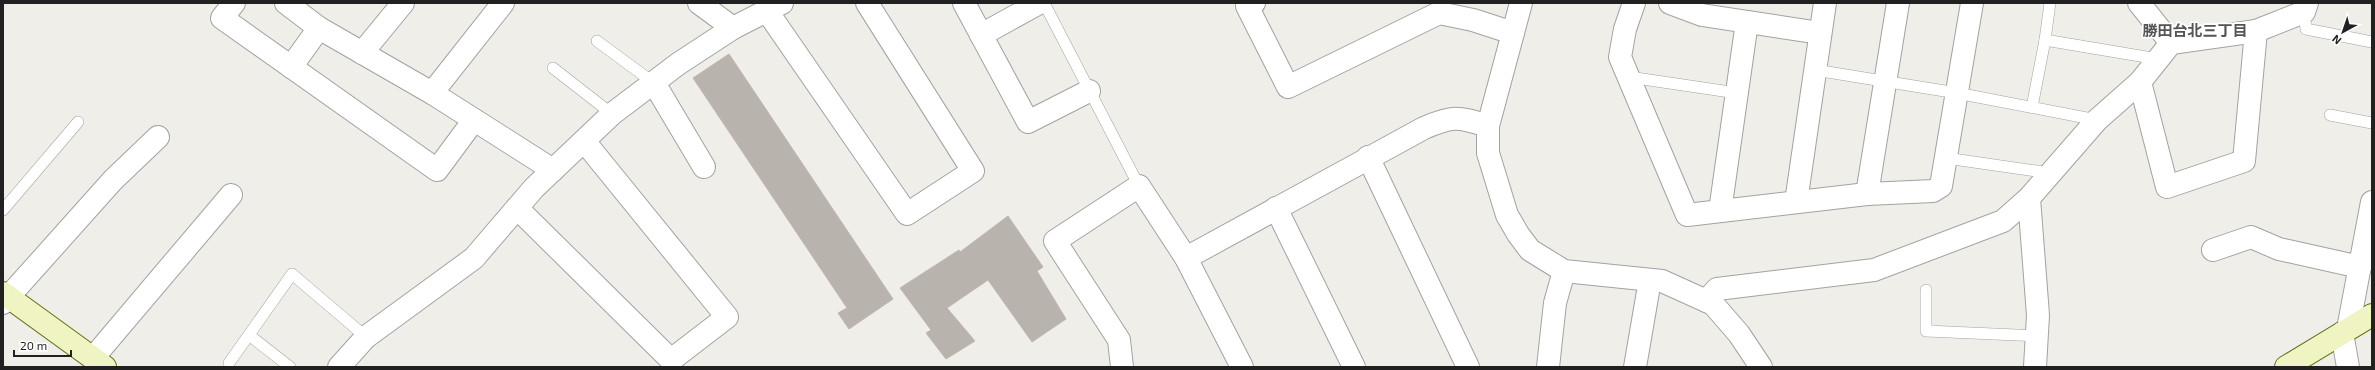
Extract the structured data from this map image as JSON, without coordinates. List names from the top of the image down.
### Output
{
  "districts": ["勝田台北三丁目"],
  "scale_bar": "20 m",
  "north": "bottom left"
}
